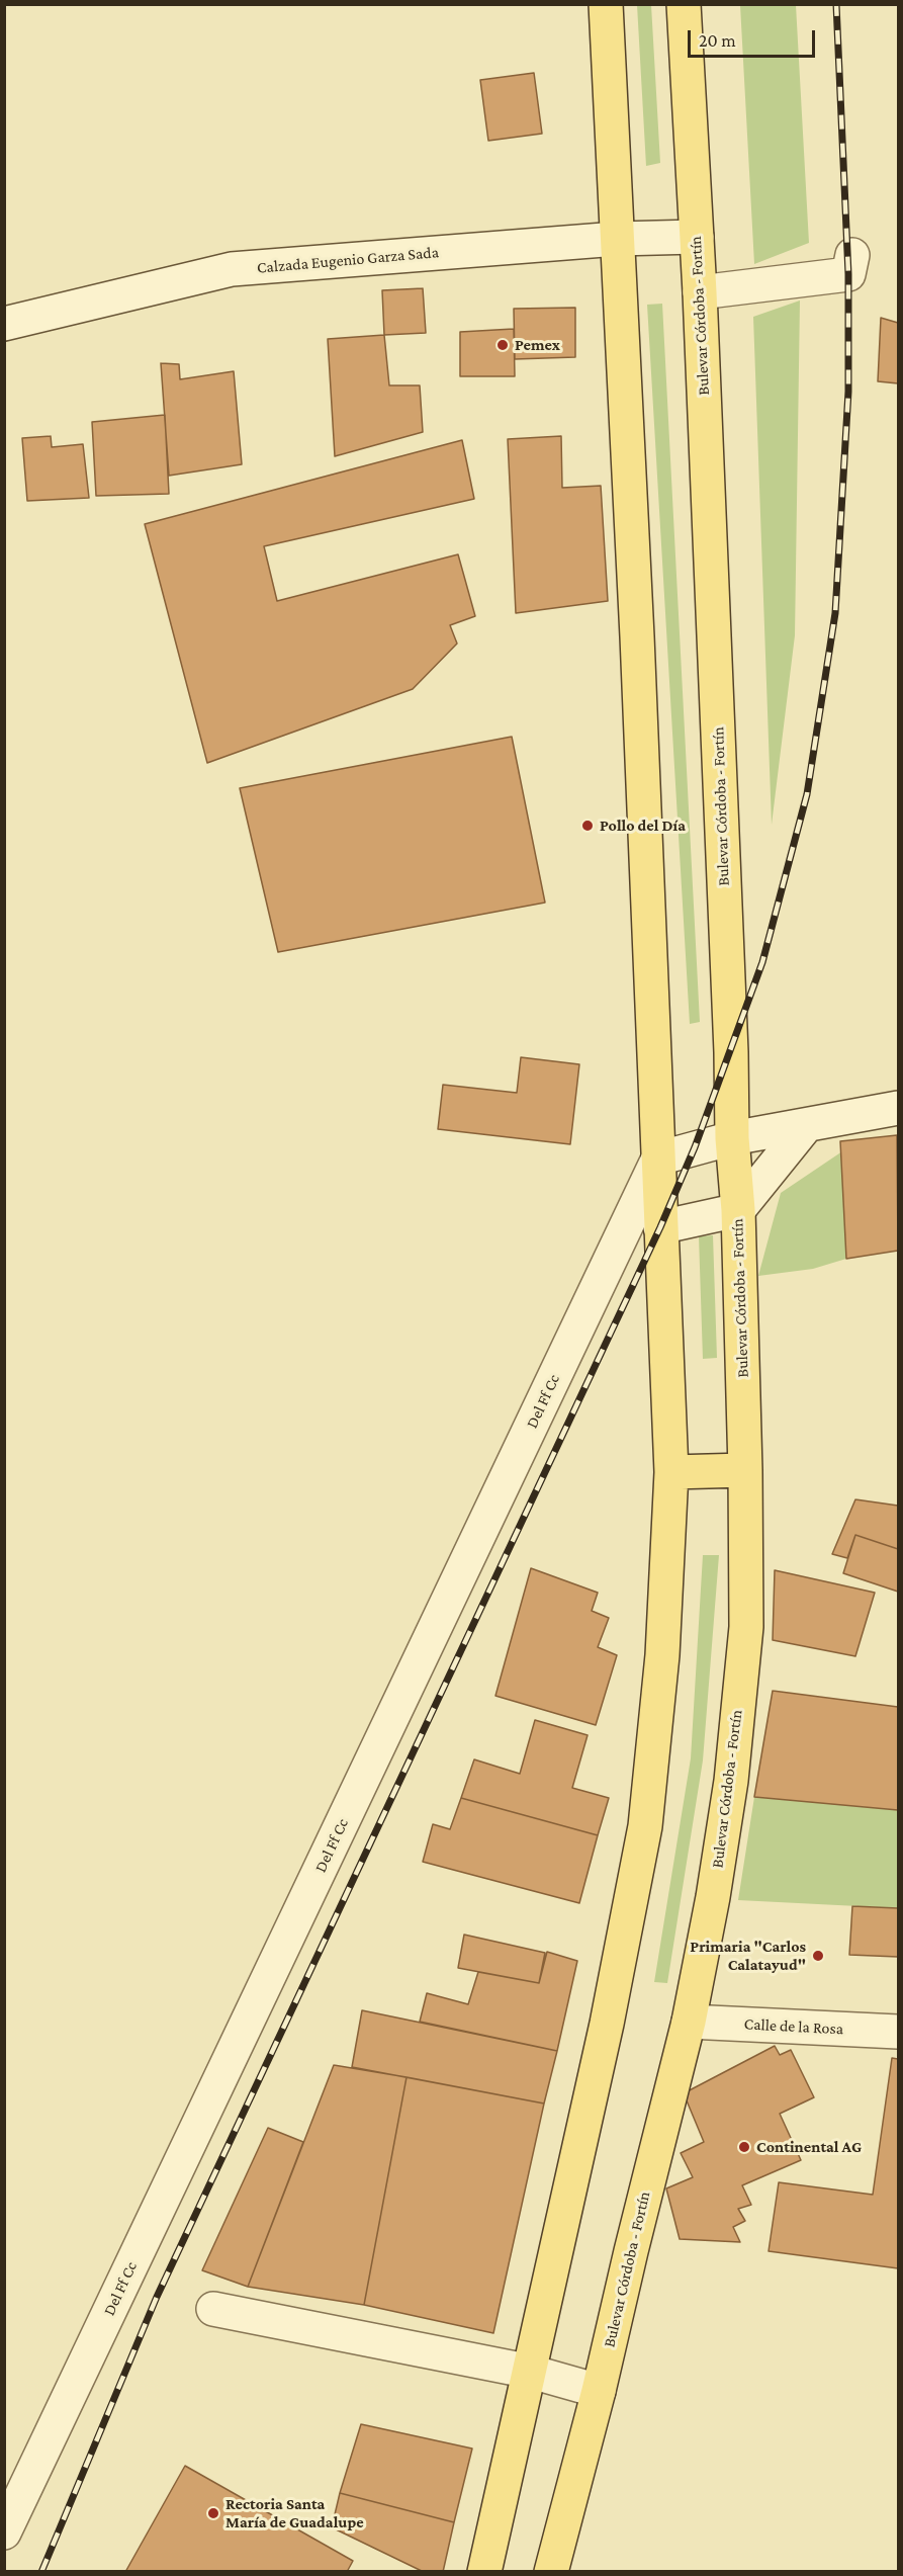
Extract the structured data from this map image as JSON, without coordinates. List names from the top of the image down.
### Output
{
  "streets": {
    "main road": ["Bulevar Córdoba - Fortín"],
    "street": ["Calzada Eugenio Garza Sada", "Del Ff Cc", "Calle de la Rosa"]
  },
  "crossings": [
    ["Calzada Eugenio Garza Sada", "Bulevar Córdoba - Fortín"],
    ["Bulevar Córdoba - Fortín", "Calle de la Rosa"]
  ],
  "places": [
    "Pemex",
    "Pollo del Día",
    "Primaria \"Carlos Calatayud\"",
    "Continental AG",
    "Rectoria Santa María de Guadalupe"
  ],
  "scale_bar": "20 m"
}
